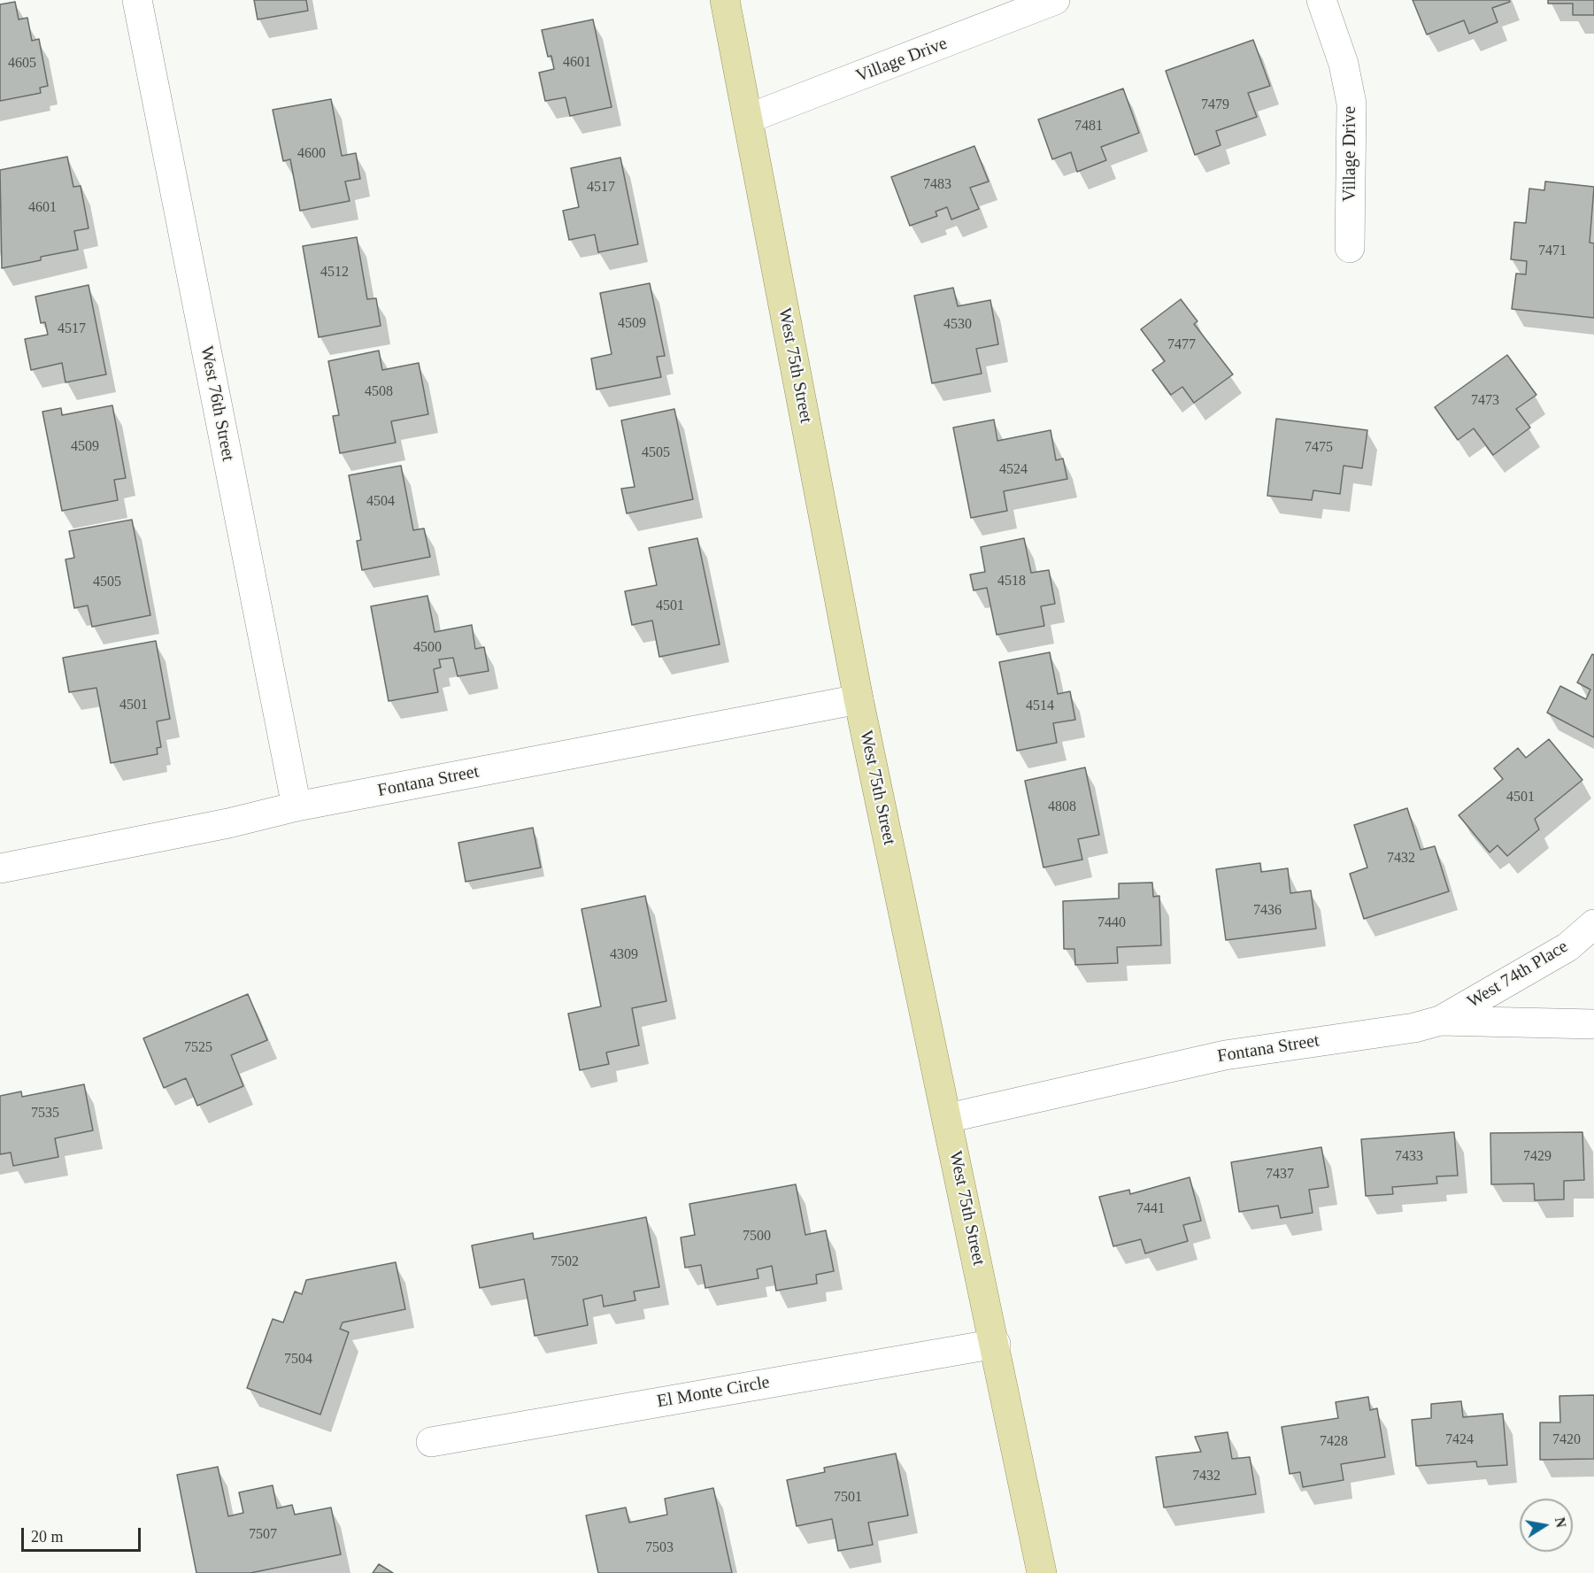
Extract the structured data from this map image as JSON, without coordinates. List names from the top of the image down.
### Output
{
  "streets": {
    "main road": ["West 75th Street"],
    "street": [
      "Village Drive",
      "West 76th Street",
      "Fontana Street",
      "West 74th Place",
      "El Monte Circle"
    ]
  },
  "crossings": [
    ["Village Drive", "West 75th Street"],
    ["West 75th Street", "Fontana Street"],
    ["West 75th Street", "El Monte Circle"],
    ["West 76th Street", "Fontana Street"],
    ["Fontana Street", "West 74th Place"]
  ],
  "house_numbers": [
    "4601",
    "4605",
    "7479",
    "7481",
    "4600",
    "7483",
    "4517",
    "4601",
    "7471",
    "4512",
    "4509",
    "4530",
    "4517",
    "7477",
    "4508",
    "7473",
    "4509",
    "7475",
    "4505",
    "4524",
    "4504",
    "4518",
    "4505",
    "4501",
    "4500",
    "4501",
    "4514",
    "4501",
    "4808",
    "7432",
    "7436",
    "7440",
    "4309",
    "7525",
    "7535",
    "7433",
    "7429",
    "7437",
    "7441",
    "7500",
    "7502",
    "7504",
    "7424",
    "7420",
    "7428",
    "7432",
    "7501",
    "7507",
    "7503"
  ],
  "scale_bar": "20 m",
  "north": "right"
}
